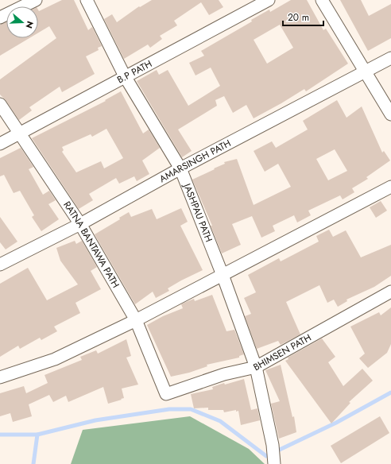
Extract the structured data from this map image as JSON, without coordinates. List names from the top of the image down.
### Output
{
  "streets": {
    "street": [
      "B.P PATH",
      "AMARSINGH PATH",
      "JASHPAU PATH",
      "RATNA BANTAWA PATH",
      "BHIMSEN PATH"
    ]
  },
  "crossings": [
    ["B.P PATH", "JASHPAU PATH"],
    ["B.P PATH", "RATNA BANTAWA PATH"],
    ["AMARSINGH PATH", "JASHPAU PATH"],
    ["AMARSINGH PATH", "RATNA BANTAWA PATH"],
    ["JASHPAU PATH", "BHIMSEN PATH"],
    ["RATNA BANTAWA PATH", "BHIMSEN PATH"]
  ],
  "scale_bar": "20 m",
  "north": "right"
}
